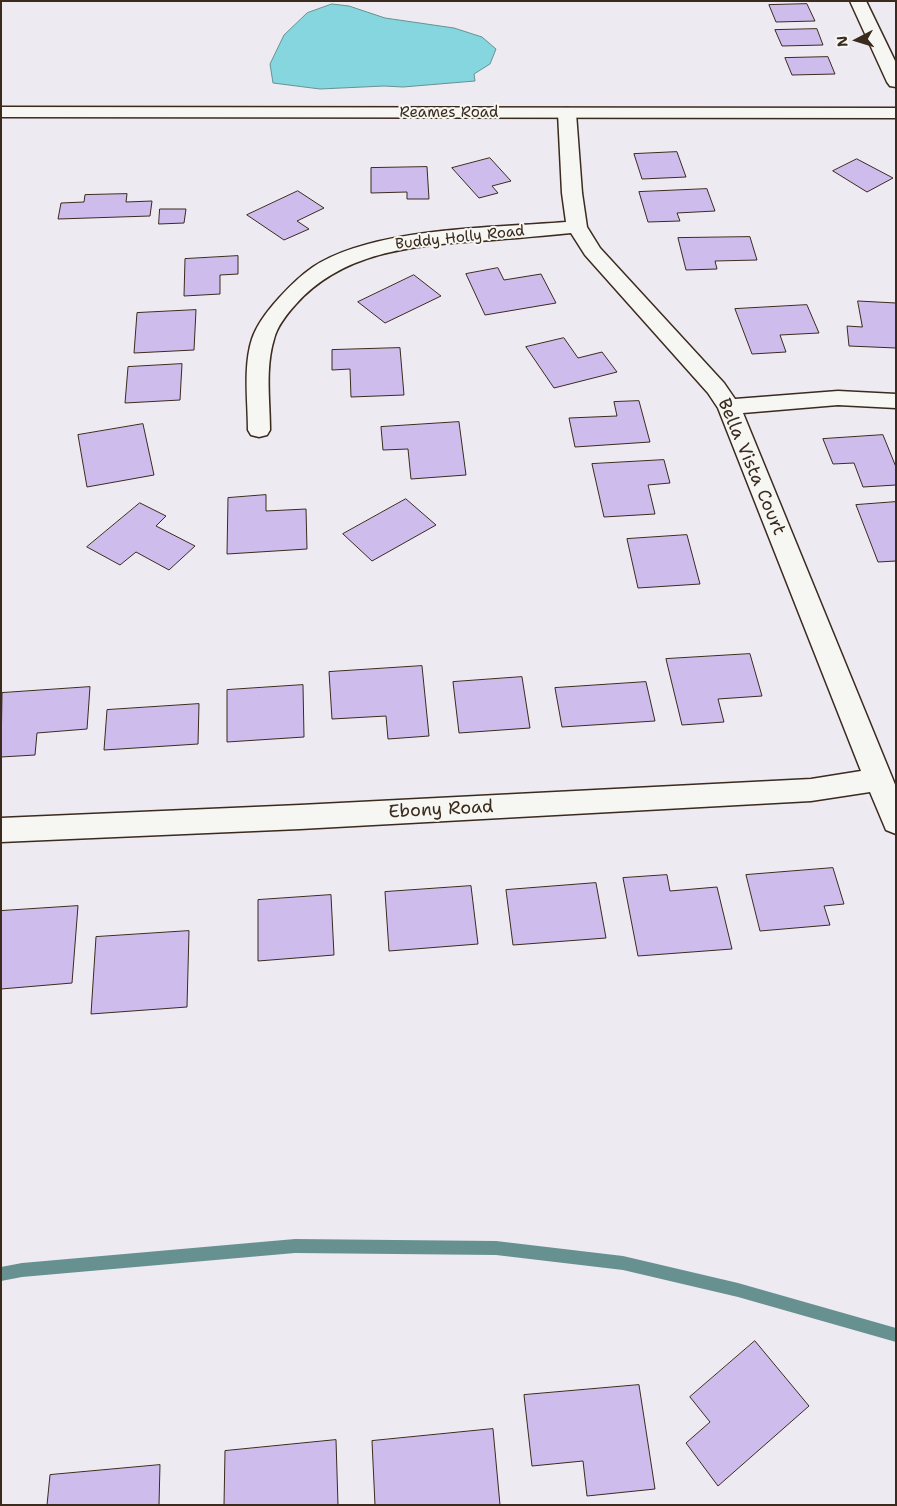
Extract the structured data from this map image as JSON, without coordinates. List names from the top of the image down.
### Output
{
  "streets": {
    "street": [
      "Reames Road",
      "Buddy Holly Road",
      "Bella Vista Court",
      "Ebony Road"
    ]
  },
  "crossings": [
    ["Reames Road", "Bella Vista Court"],
    ["Buddy Holly Road", "Bella Vista Court"],
    ["Bella Vista Court", "Ebony Road"]
  ],
  "north": "left"
}
